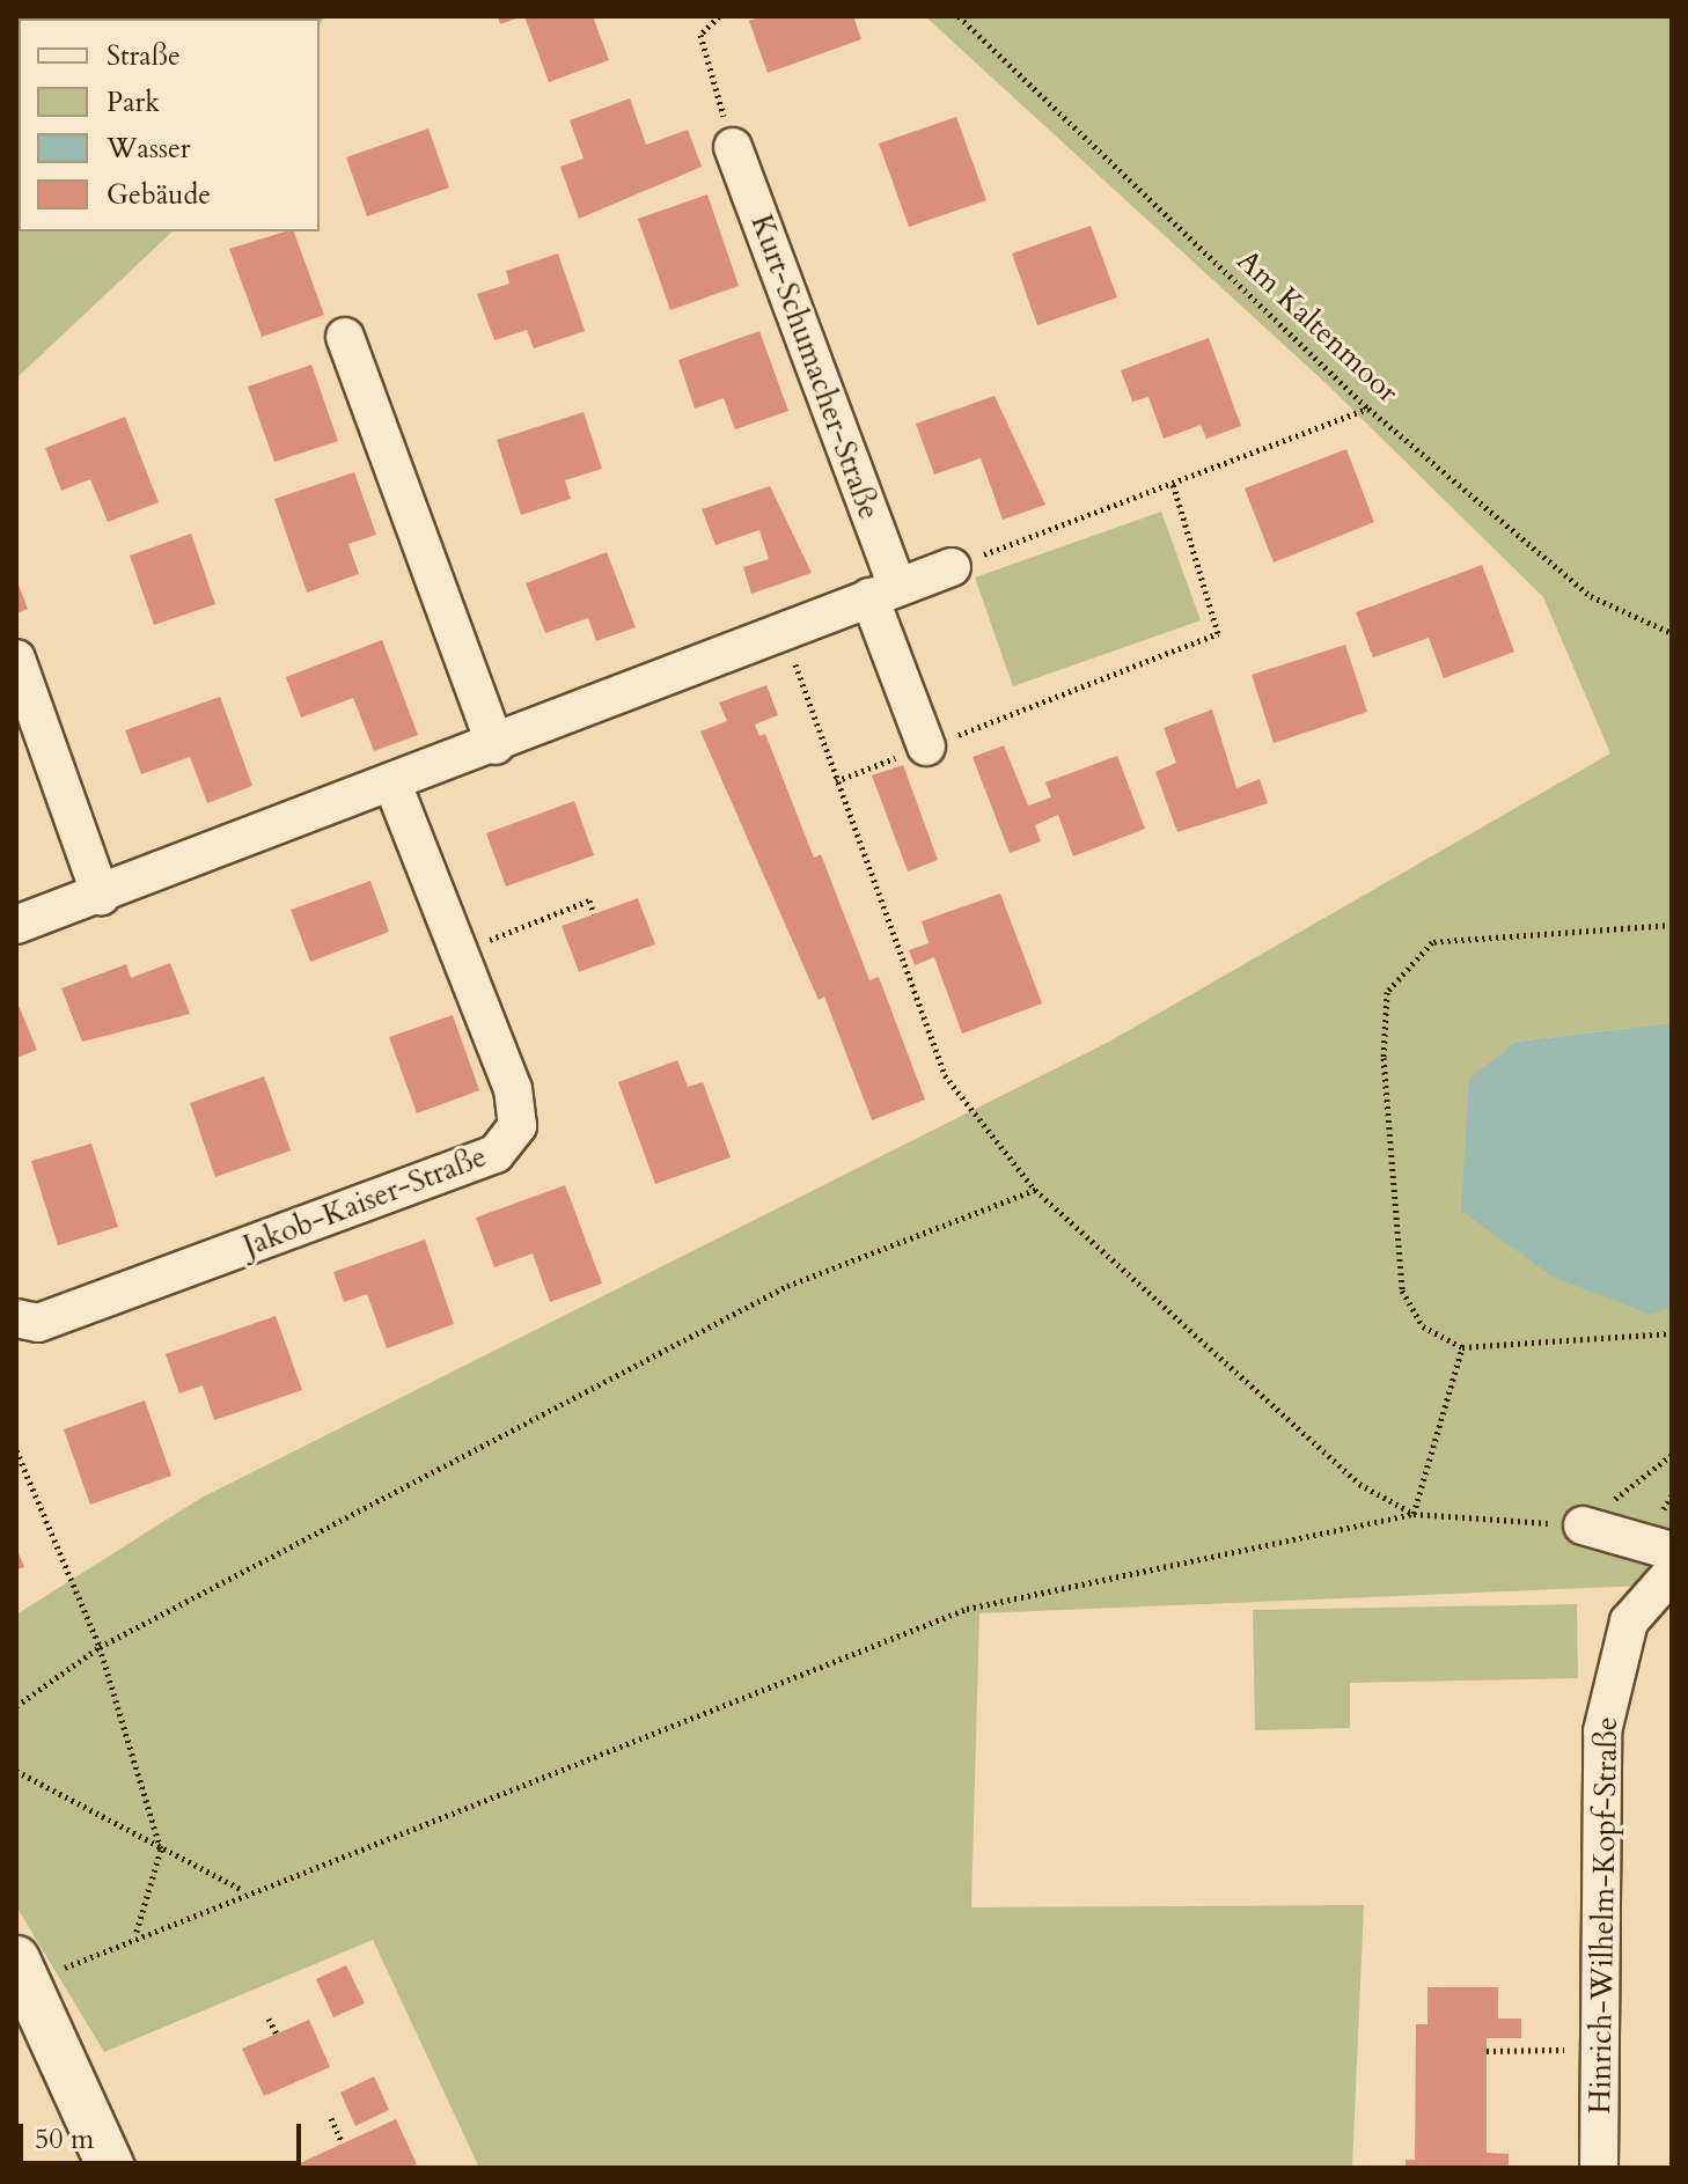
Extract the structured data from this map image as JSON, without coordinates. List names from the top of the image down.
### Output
{
  "streets": {
    "street": ["Kurt-Schumacher-Straße", "Jakob-Kaiser-Straße", "Hinrich-Wilhelm-Kopf-Straße"],
    "path": ["Am Kaltenmoor"]
  },
  "legend": [
    "Straße",
    "Park",
    "Wasser",
    "Gebäude"
  ],
  "scale_bar": "50 m"
}
